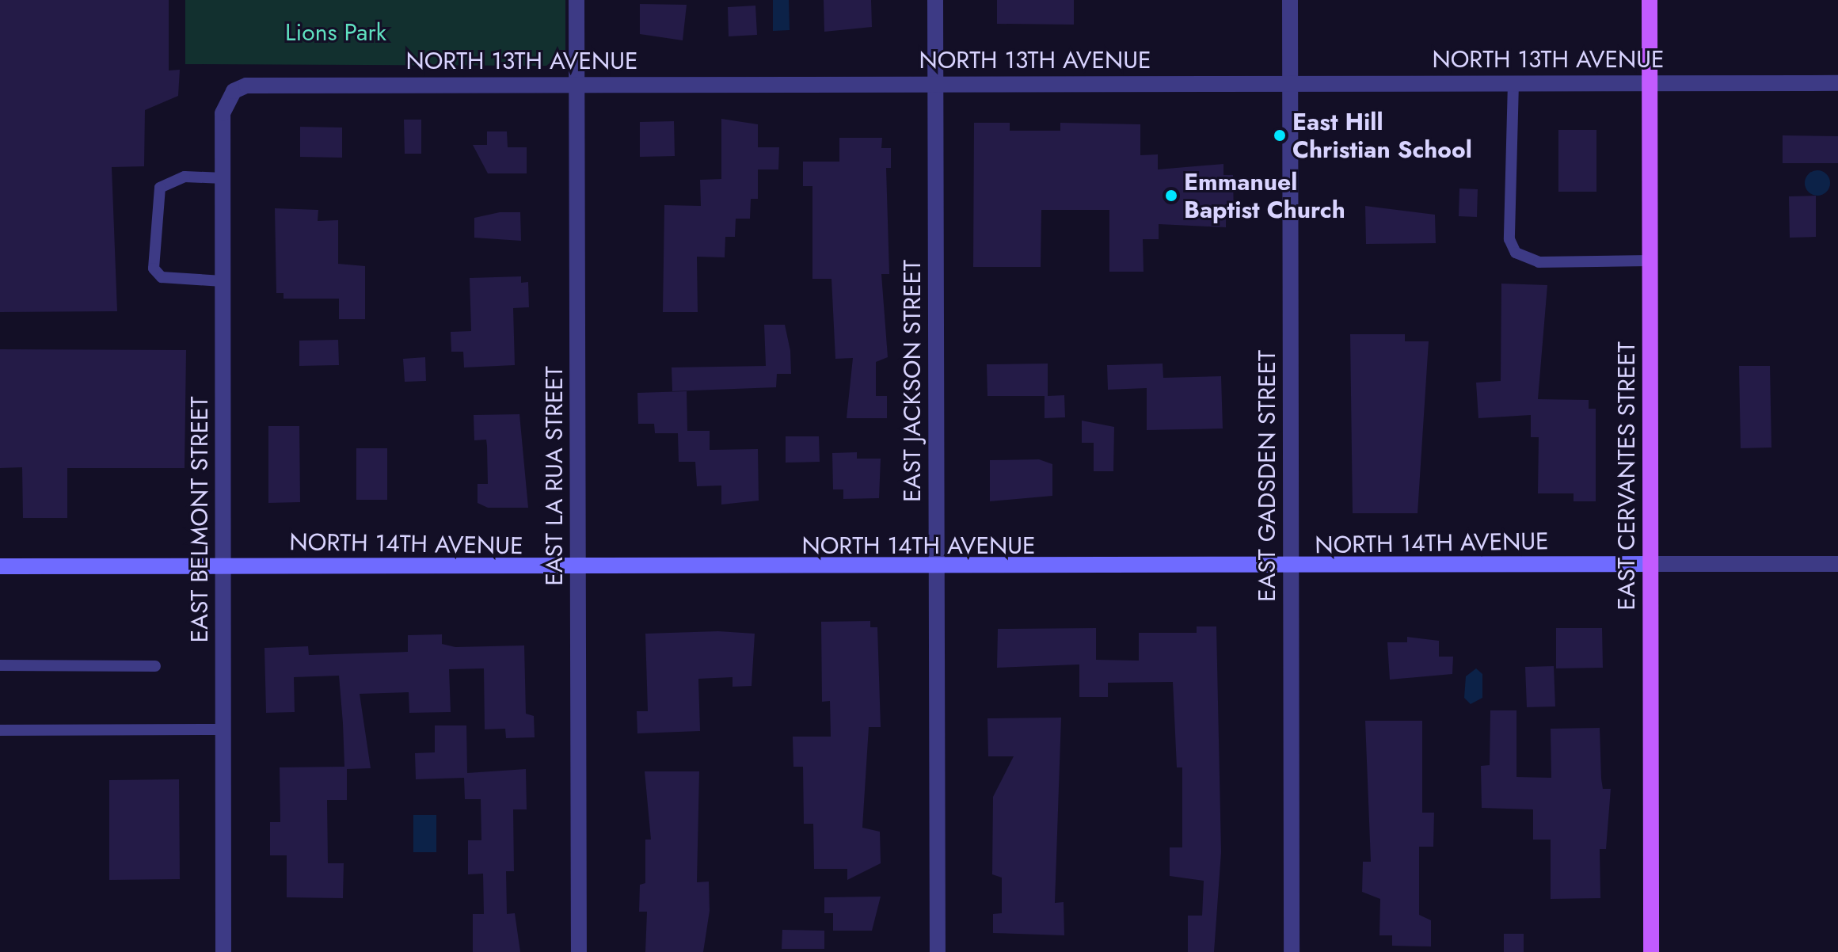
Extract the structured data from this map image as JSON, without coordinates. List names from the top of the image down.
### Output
{
  "streets": {
    "main road": ["EAST CERVANTES STREET"],
    "street": [
      "NORTH 13TH AVENUE",
      "EAST JACKSON STREET",
      "EAST LA RUA STREET",
      "EAST GADSDEN STREET",
      "EAST BELMONT STREET",
      "NORTH 14TH AVENUE"
    ]
  },
  "crossings": [
    ["NORTH 13TH AVENUE", "EAST JACKSON STREET"],
    ["NORTH 13TH AVENUE", "EAST LA RUA STREET"],
    ["NORTH 13TH AVENUE", "EAST GADSDEN STREET"],
    ["NORTH 13TH AVENUE", "EAST CERVANTES STREET"],
    ["NORTH 13TH AVENUE", "EAST BELMONT STREET"],
    ["EAST JACKSON STREET", "NORTH 14TH AVENUE"],
    ["EAST LA RUA STREET", "NORTH 14TH AVENUE"],
    ["EAST GADSDEN STREET", "NORTH 14TH AVENUE"],
    ["EAST CERVANTES STREET", "NORTH 14TH AVENUE"],
    ["EAST BELMONT STREET", "NORTH 14TH AVENUE"]
  ],
  "parks": ["Lions Park"],
  "places": ["East Hill Christian School", "Emmanuel Baptist Church"]
}
